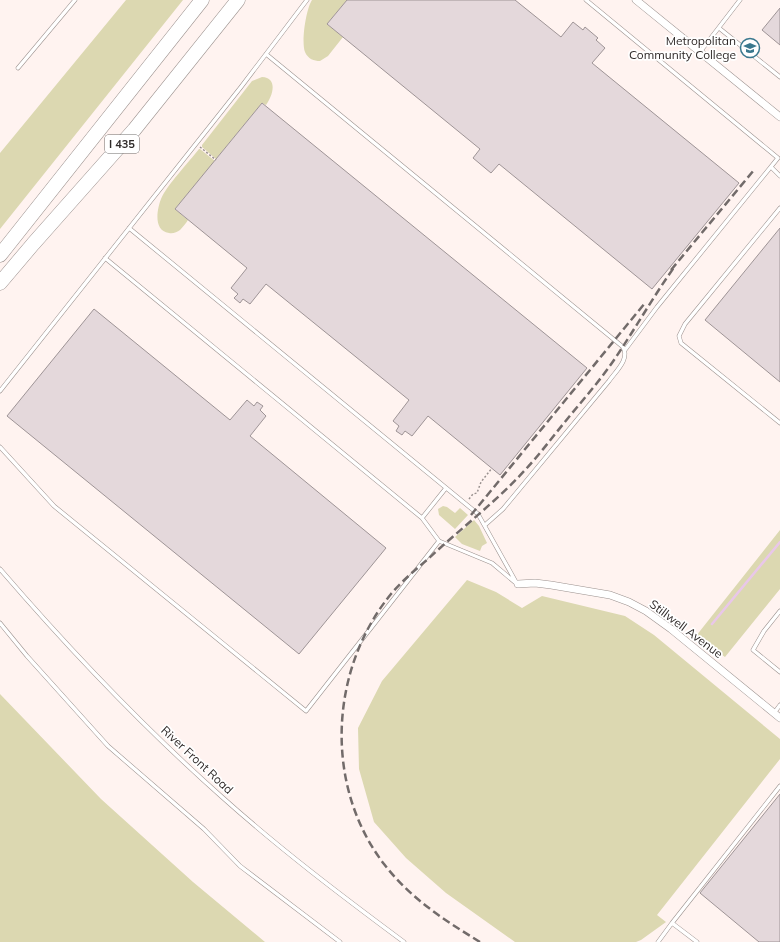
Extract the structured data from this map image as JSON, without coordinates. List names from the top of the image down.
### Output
{
  "streets": {
    "highway": ["I 435"],
    "street": ["Stillwell Avenue"],
    "lane": ["River Front Road"]
  },
  "places": {
    "school or university": ["Metropolitan Community College"]
  }
}
